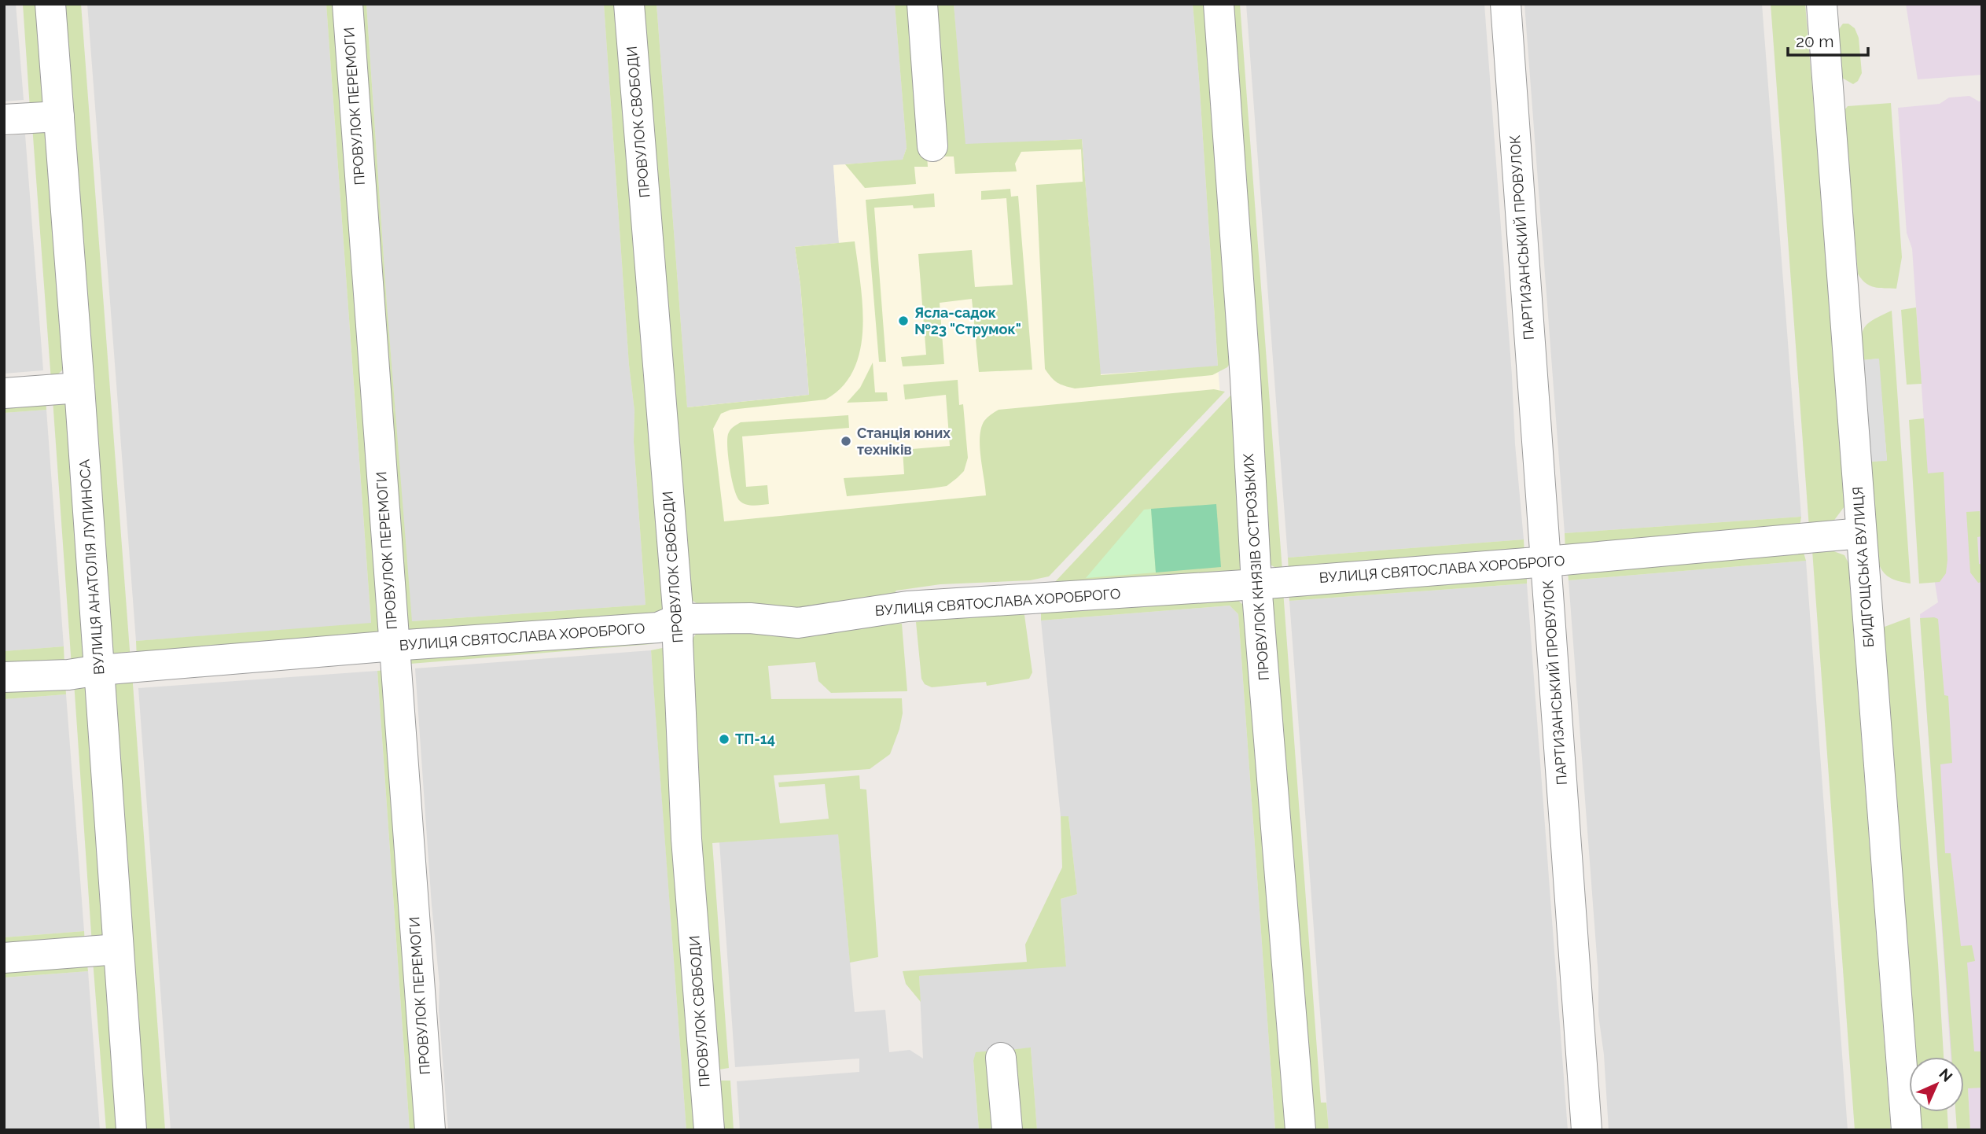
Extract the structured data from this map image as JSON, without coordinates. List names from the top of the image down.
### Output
{
  "streets": {
    "street": [
      "ПРОВУЛОК ПЕРЕМОГИ",
      "ПРОВУЛОК СВОБОДИ",
      "ПАРТИЗАНСЬКИЙ ПРОВУЛОК",
      "ВУЛИЦЯ АНАТОЛІЯ ЛУПИНОСА",
      "ПРОВУЛОК КНЯЗІВ ОСТРОЗЬКИХ",
      "БИДГОЩСЬКА ВУЛИЦЯ",
      "ВУЛИЦЯ СВЯТОСЛАВА ХОРОБРОГО"
    ]
  },
  "crossings": [
    ["ПРОВУЛОК ПЕРЕМОГИ", "ВУЛИЦЯ СВЯТОСЛАВА ХОРОБРОГО"],
    ["ПРОВУЛОК СВОБОДИ", "ВУЛИЦЯ СВЯТОСЛАВА ХОРОБРОГО"],
    ["ПАРТИЗАНСЬКИЙ ПРОВУЛОК", "ВУЛИЦЯ СВЯТОСЛАВА ХОРОБРОГО"],
    ["ВУЛИЦЯ АНАТОЛІЯ ЛУПИНОСА", "ВУЛИЦЯ СВЯТОСЛАВА ХОРОБРОГО"],
    ["ПРОВУЛОК КНЯЗІВ ОСТРОЗЬКИХ", "ВУЛИЦЯ СВЯТОСЛАВА ХОРОБРОГО"],
    ["БИДГОЩСЬКА ВУЛИЦЯ", "ВУЛИЦЯ СВЯТОСЛАВА ХОРОБРОГО"]
  ],
  "places": ["Ясла-садок №23 \"Струмок\"", "Станція юних техніків", "ТП-14"],
  "scale_bar": "20 m",
  "north": "top right"
}
